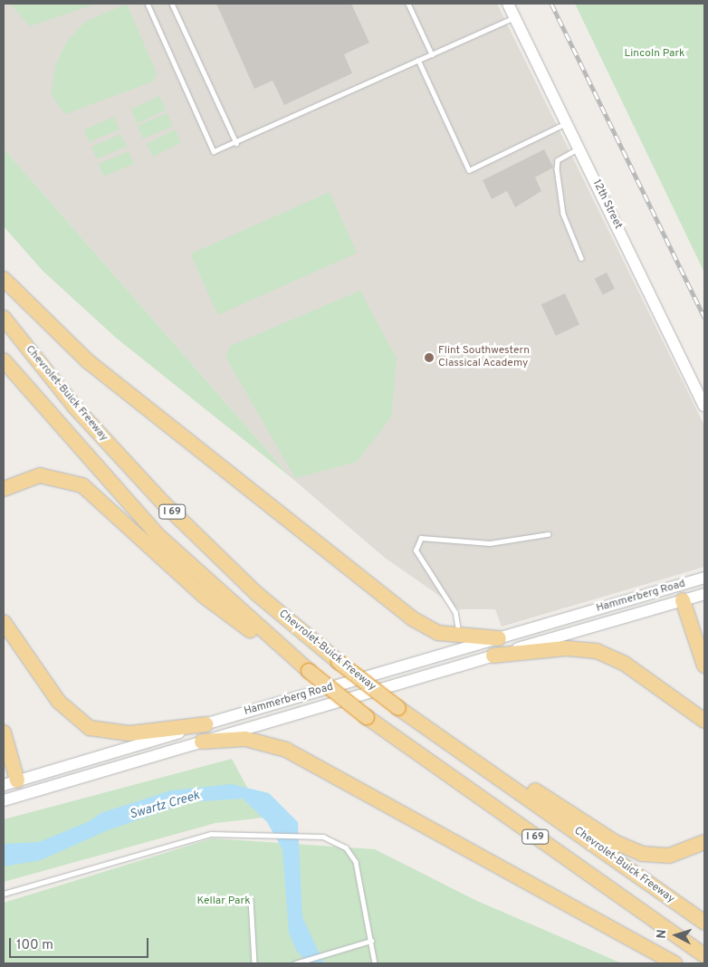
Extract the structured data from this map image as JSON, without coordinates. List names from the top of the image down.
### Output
{
  "streets": {
    "highway": ["Chevrolet-Buick Freeway", "I 69"],
    "street": ["12th Street", "Hammerberg Road"]
  },
  "water": ["Swartz Creek"],
  "parks": ["Lincoln Park", "Kellar Park"],
  "places": ["Flint Southwestern Classical Academy"],
  "scale_bar": "100 m",
  "north": "left"
}
